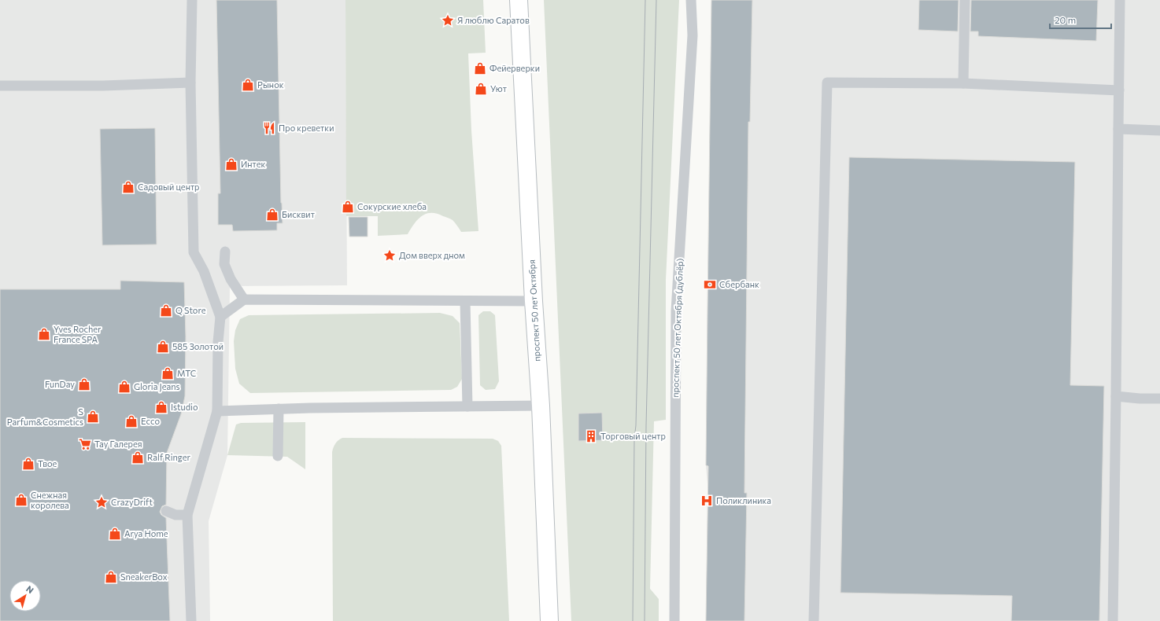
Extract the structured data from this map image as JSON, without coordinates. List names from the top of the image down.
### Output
{
  "streets": {
    "main road": ["проспект 50 лет Октября"],
    "lane": ["проспект 50 лет Октября (дублёр)"]
  },
  "places": {
    "place": ["Я люблю Саратов", "Дом вверх дном", "CrazyDrift"],
    "shop": [
      "Фейерверки",
      "Рынок",
      "Уют",
      "Интек",
      "Садовый центр",
      "Сокурские хлеба",
      "Бисквит",
      "Q Store",
      "Yves Rocher France SPA",
      "585 Золотой",
      "МТС",
      "FunDay",
      "Gloria Jeans",
      "Istudio",
      "S Parfum&Cosmetics",
      "Ecco",
      "Ralf Ringer",
      "Твое",
      "Снежная королева",
      "Arya Home",
      "SneakerBox"
    ],
    "restaurant": ["Про креветки"],
    "bank": ["Сбербанк"],
    "building": ["Торговый центр"],
    "supermarket": ["Тау Галерея"],
    "hospital": ["Поликлиника"]
  },
  "scale_bar": "20 m",
  "north": "top right"
}
